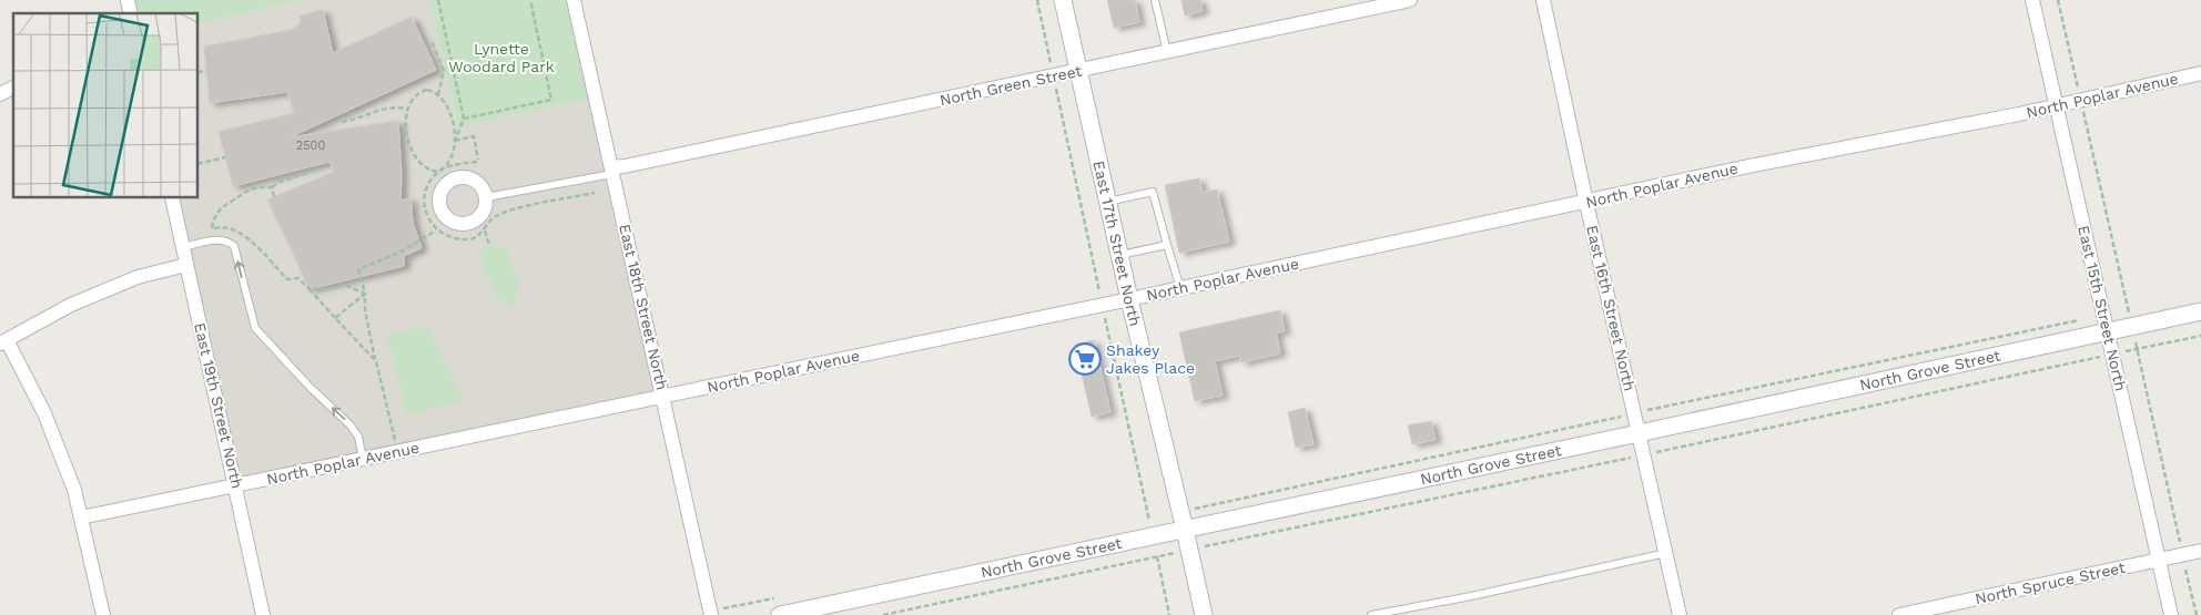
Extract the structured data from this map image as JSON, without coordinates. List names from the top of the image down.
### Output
{
  "streets": {
    "street": [
      "North Green Street",
      "North Poplar Avenue",
      "East 17th Street North",
      "East 18th Street North",
      "East 16th Street North",
      "East 15th Street North",
      "North Grove Street",
      "East 19th Street North",
      "North Spruce Street"
    ]
  },
  "crossings": [
    ["North Green Street", "East 17th Street North"],
    ["North Green Street", "East 18th Street North"],
    ["North Poplar Avenue", "East 17th Street North"],
    ["North Poplar Avenue", "East 18th Street North"],
    ["North Poplar Avenue", "East 16th Street North"],
    ["North Poplar Avenue", "East 15th Street North"],
    ["North Poplar Avenue", "East 19th Street North"],
    ["East 17th Street North", "North Grove Street"],
    ["East 16th Street North", "North Grove Street"],
    ["East 15th Street North", "North Grove Street"],
    ["East 15th Street North", "North Spruce Street"]
  ],
  "parks": ["Lynette Woodard Park"],
  "places": {
    "supermarket": ["Shakey Jakes Place"]
  },
  "house_numbers": ["2500"]
}
